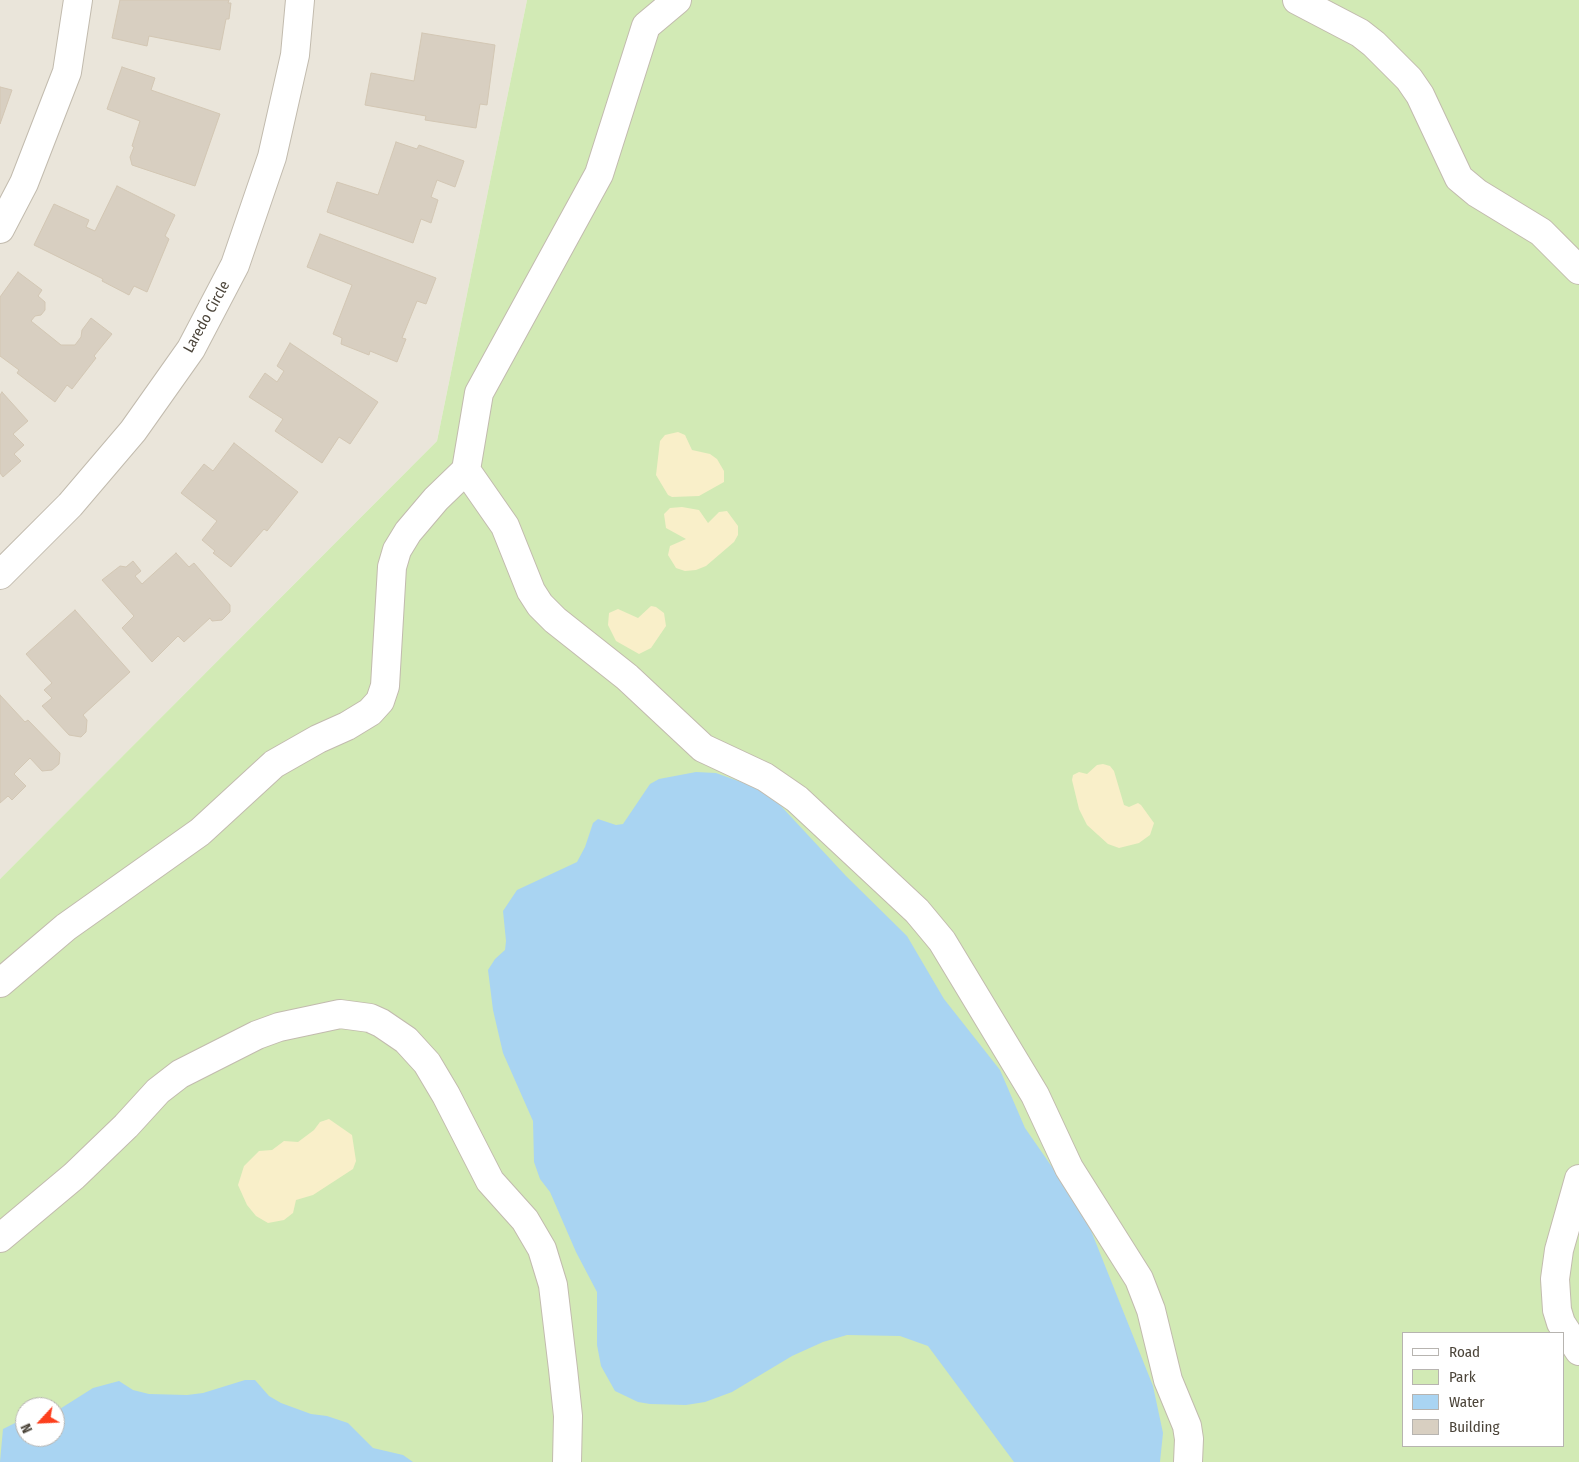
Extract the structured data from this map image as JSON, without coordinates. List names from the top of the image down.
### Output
{
  "streets": {
    "street": ["Laredo Circle"]
  },
  "legend": [
    "Road",
    "Park",
    "Water",
    "Building"
  ],
  "north": "bottom left"
}
